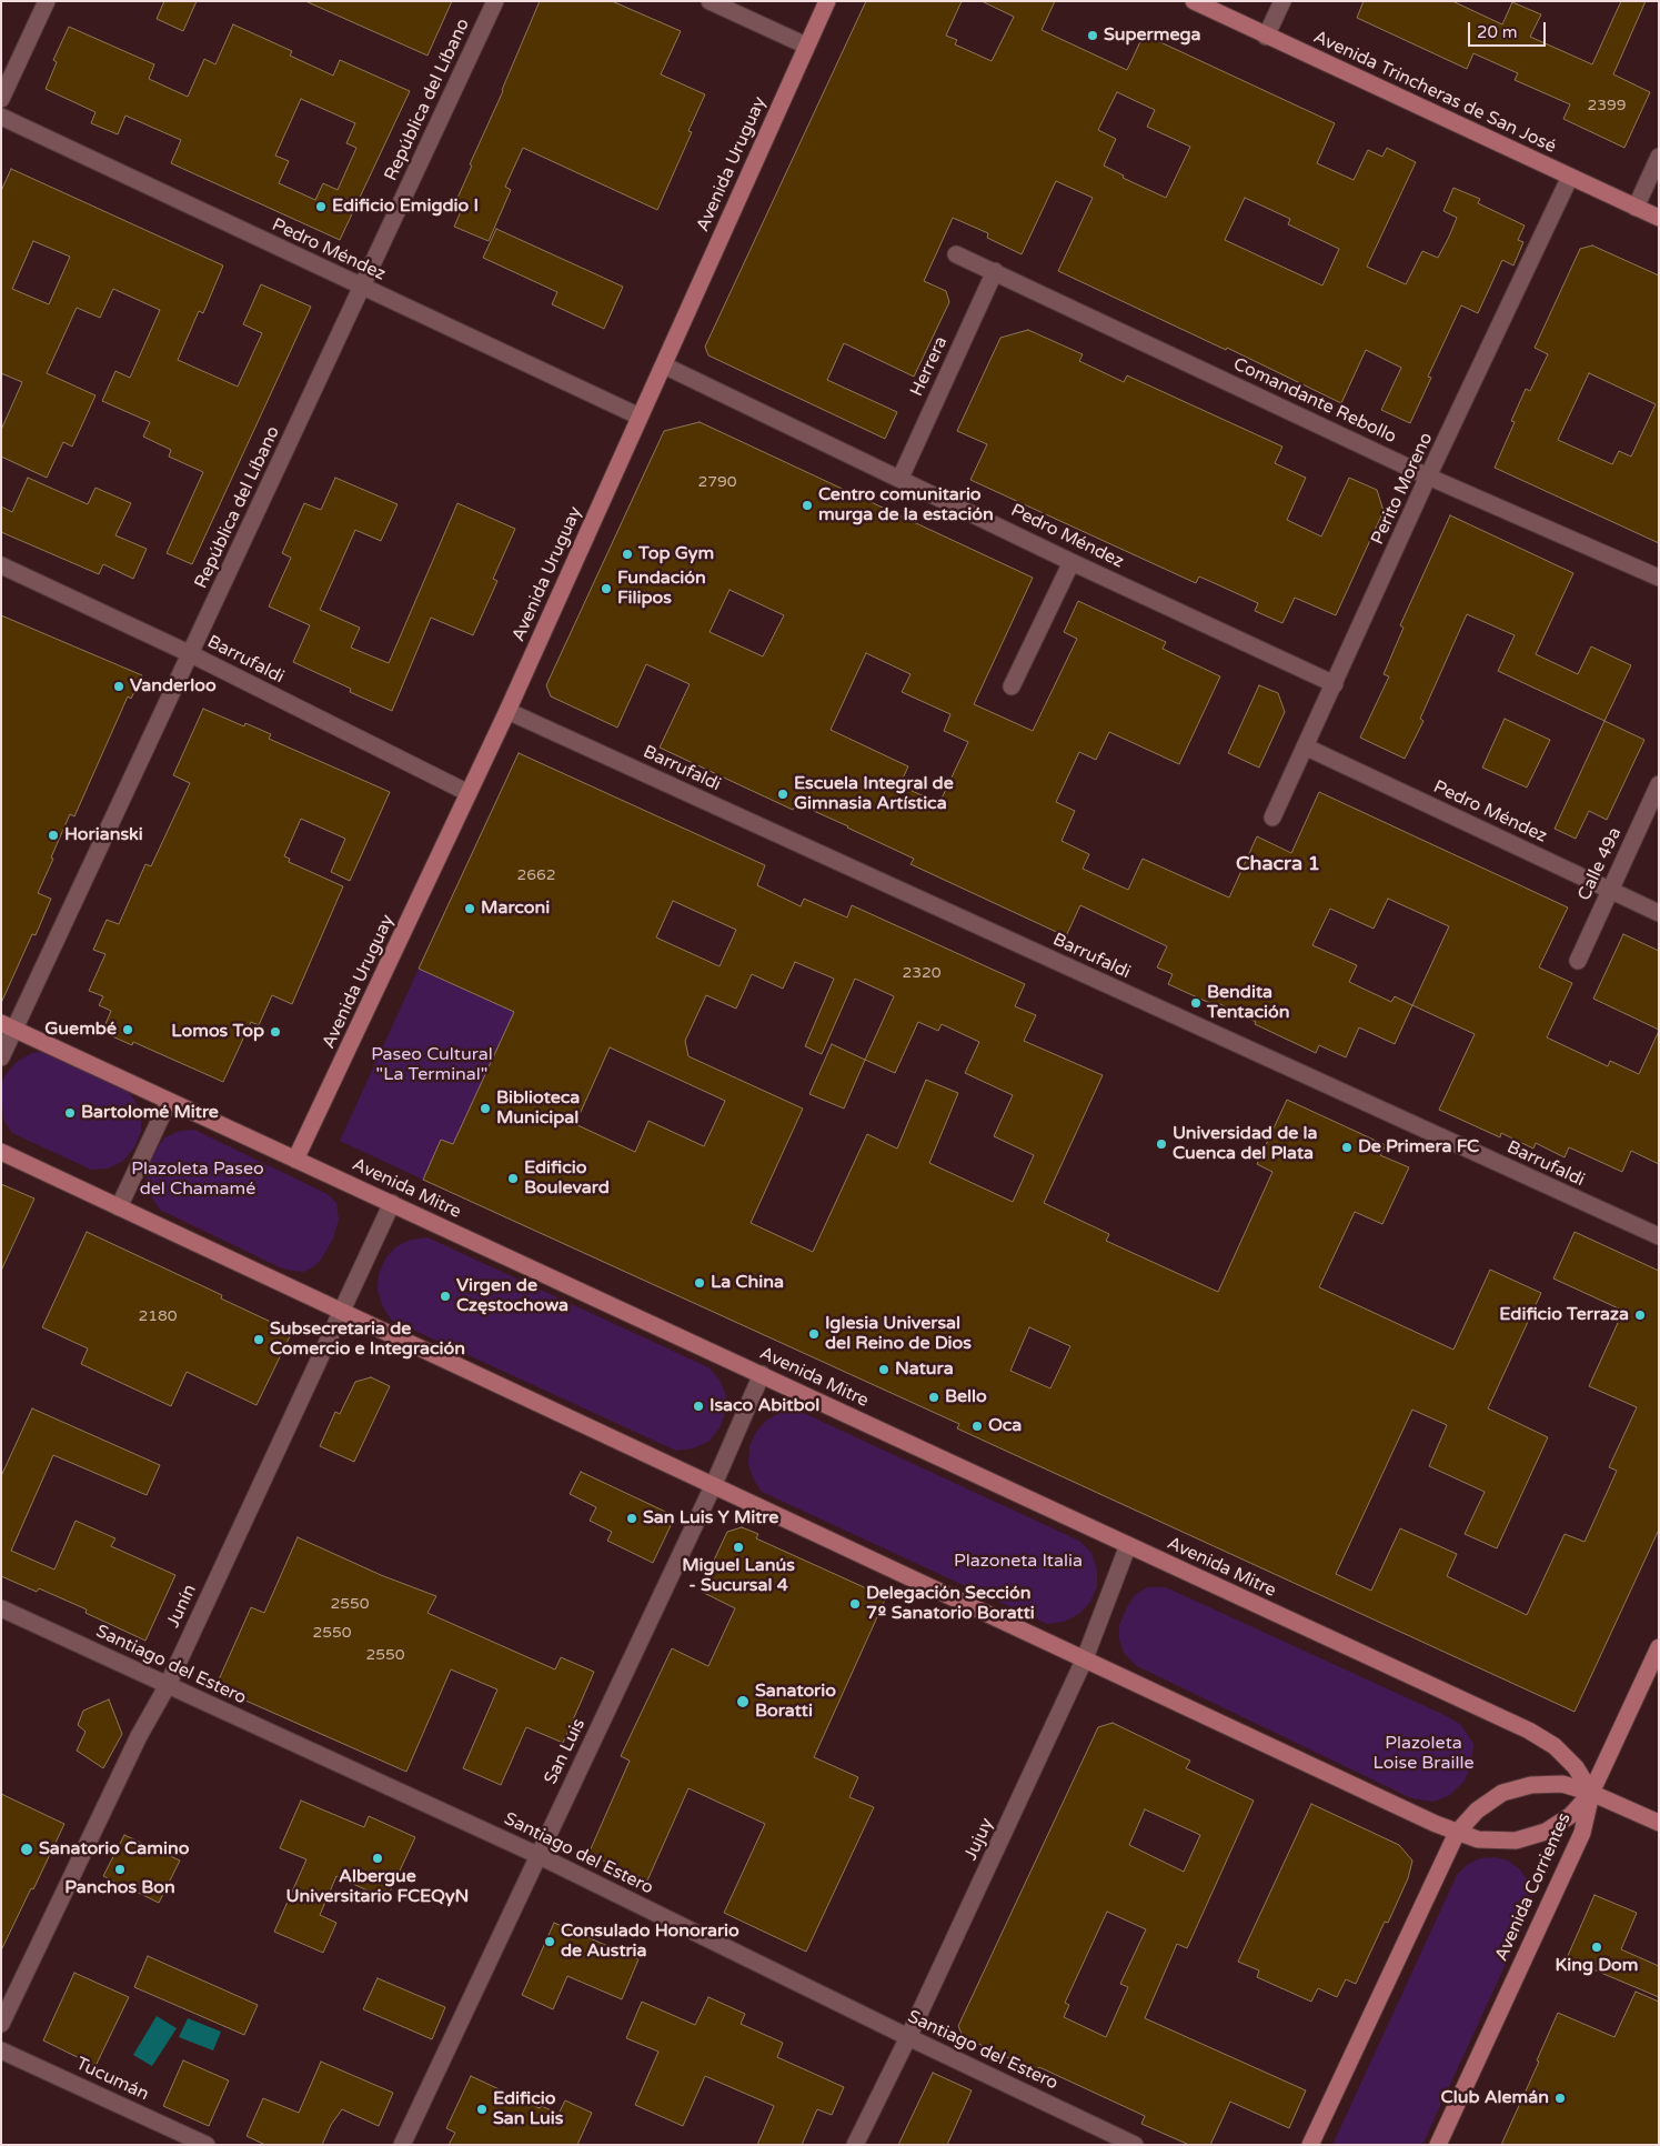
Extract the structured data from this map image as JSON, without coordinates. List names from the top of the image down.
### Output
{
  "streets": {
    "main road": [
      "Avenida Trincheras de San José",
      "Avenida Uruguay",
      "Avenida Mitre",
      "Avenida Corrientes"
    ],
    "street": [
      "República del Líbano",
      "Pedro Méndez",
      "Herrera",
      "Comandante Rebollo",
      "Perito Moreno",
      "Barrufaldi",
      "Calle 49a",
      "Junín",
      "Santiago del Estero",
      "San Luis",
      "Jujuy",
      "Tucumán"
    ]
  },
  "crossings": [
    ["Avenida Trincheras de San José", "Perito Moreno"],
    ["República del Líbano", "Pedro Méndez"],
    ["República del Líbano", "Barrufaldi"],
    ["República del Líbano", "Avenida Mitre"],
    ["Avenida Uruguay", "Pedro Méndez"],
    ["Avenida Uruguay", "Barrufaldi"],
    ["Avenida Uruguay", "Avenida Mitre"],
    ["Pedro Méndez", "Herrera"],
    ["Pedro Méndez", "Perito Moreno"],
    ["Pedro Méndez", "Calle 49a"],
    ["Herrera", "Comandante Rebollo"],
    ["Comandante Rebollo", "Perito Moreno"],
    ["Avenida Mitre", "Junín"],
    ["Avenida Mitre", "San Luis"],
    ["Avenida Mitre", "Jujuy"],
    ["Avenida Mitre", "Avenida Corrientes"],
    ["Junín", "Santiago del Estero"],
    ["Santiago del Estero", "San Luis"],
    ["Santiago del Estero", "Jujuy"]
  ],
  "districts": ["Chacra 1"],
  "parks": [
    "Paseo Cultural \"La Terminal\"",
    "Plazoleta Paseo del Chamamé",
    "Plazoneta Italia",
    "Plazoleta Loise Braille"
  ],
  "places": [
    "Supermega",
    "Edificio Emigdio I",
    "Centro comunitario murga de la estación",
    "Top Gym",
    "Fundación Filipos",
    "Vanderloo",
    "Escuela Integral de Gimnasia Artística",
    "Horianski",
    "Marconi",
    "Bendita Tentación",
    "Guembé",
    "Lomos Top",
    "Biblioteca Municipal",
    "Bartolomé Mitre",
    "Universidad de la Cuenca del Plata",
    "De Primera FC",
    "Edificio Boulevard",
    "La China",
    "Virgen de Częstochowa",
    "Edificio Terraza",
    "Iglesia Universal del Reino de Dios",
    "Subsecretaria de Comercio e Integración",
    "Natura",
    "Bello",
    "Isaco Abitbol",
    "Oca",
    "San Luis Y Mitre",
    "Miguel Lanús - Sucursal 4",
    "Delegación Sección 7º Sanatorio Boratti",
    "Sanatorio Boratti",
    "Sanatorio Camino",
    "Albergue Universitario FCEQyN",
    "Panchos Bon",
    "Consulado Honorario de Austria",
    "King Dom",
    "Club Alemán",
    "Edificio San Luis"
  ],
  "house_numbers": [
    "2399",
    "2790",
    "2662",
    "2320",
    "2180",
    "2550",
    "2550",
    "2550"
  ],
  "scale_bar": "20 m"
}
